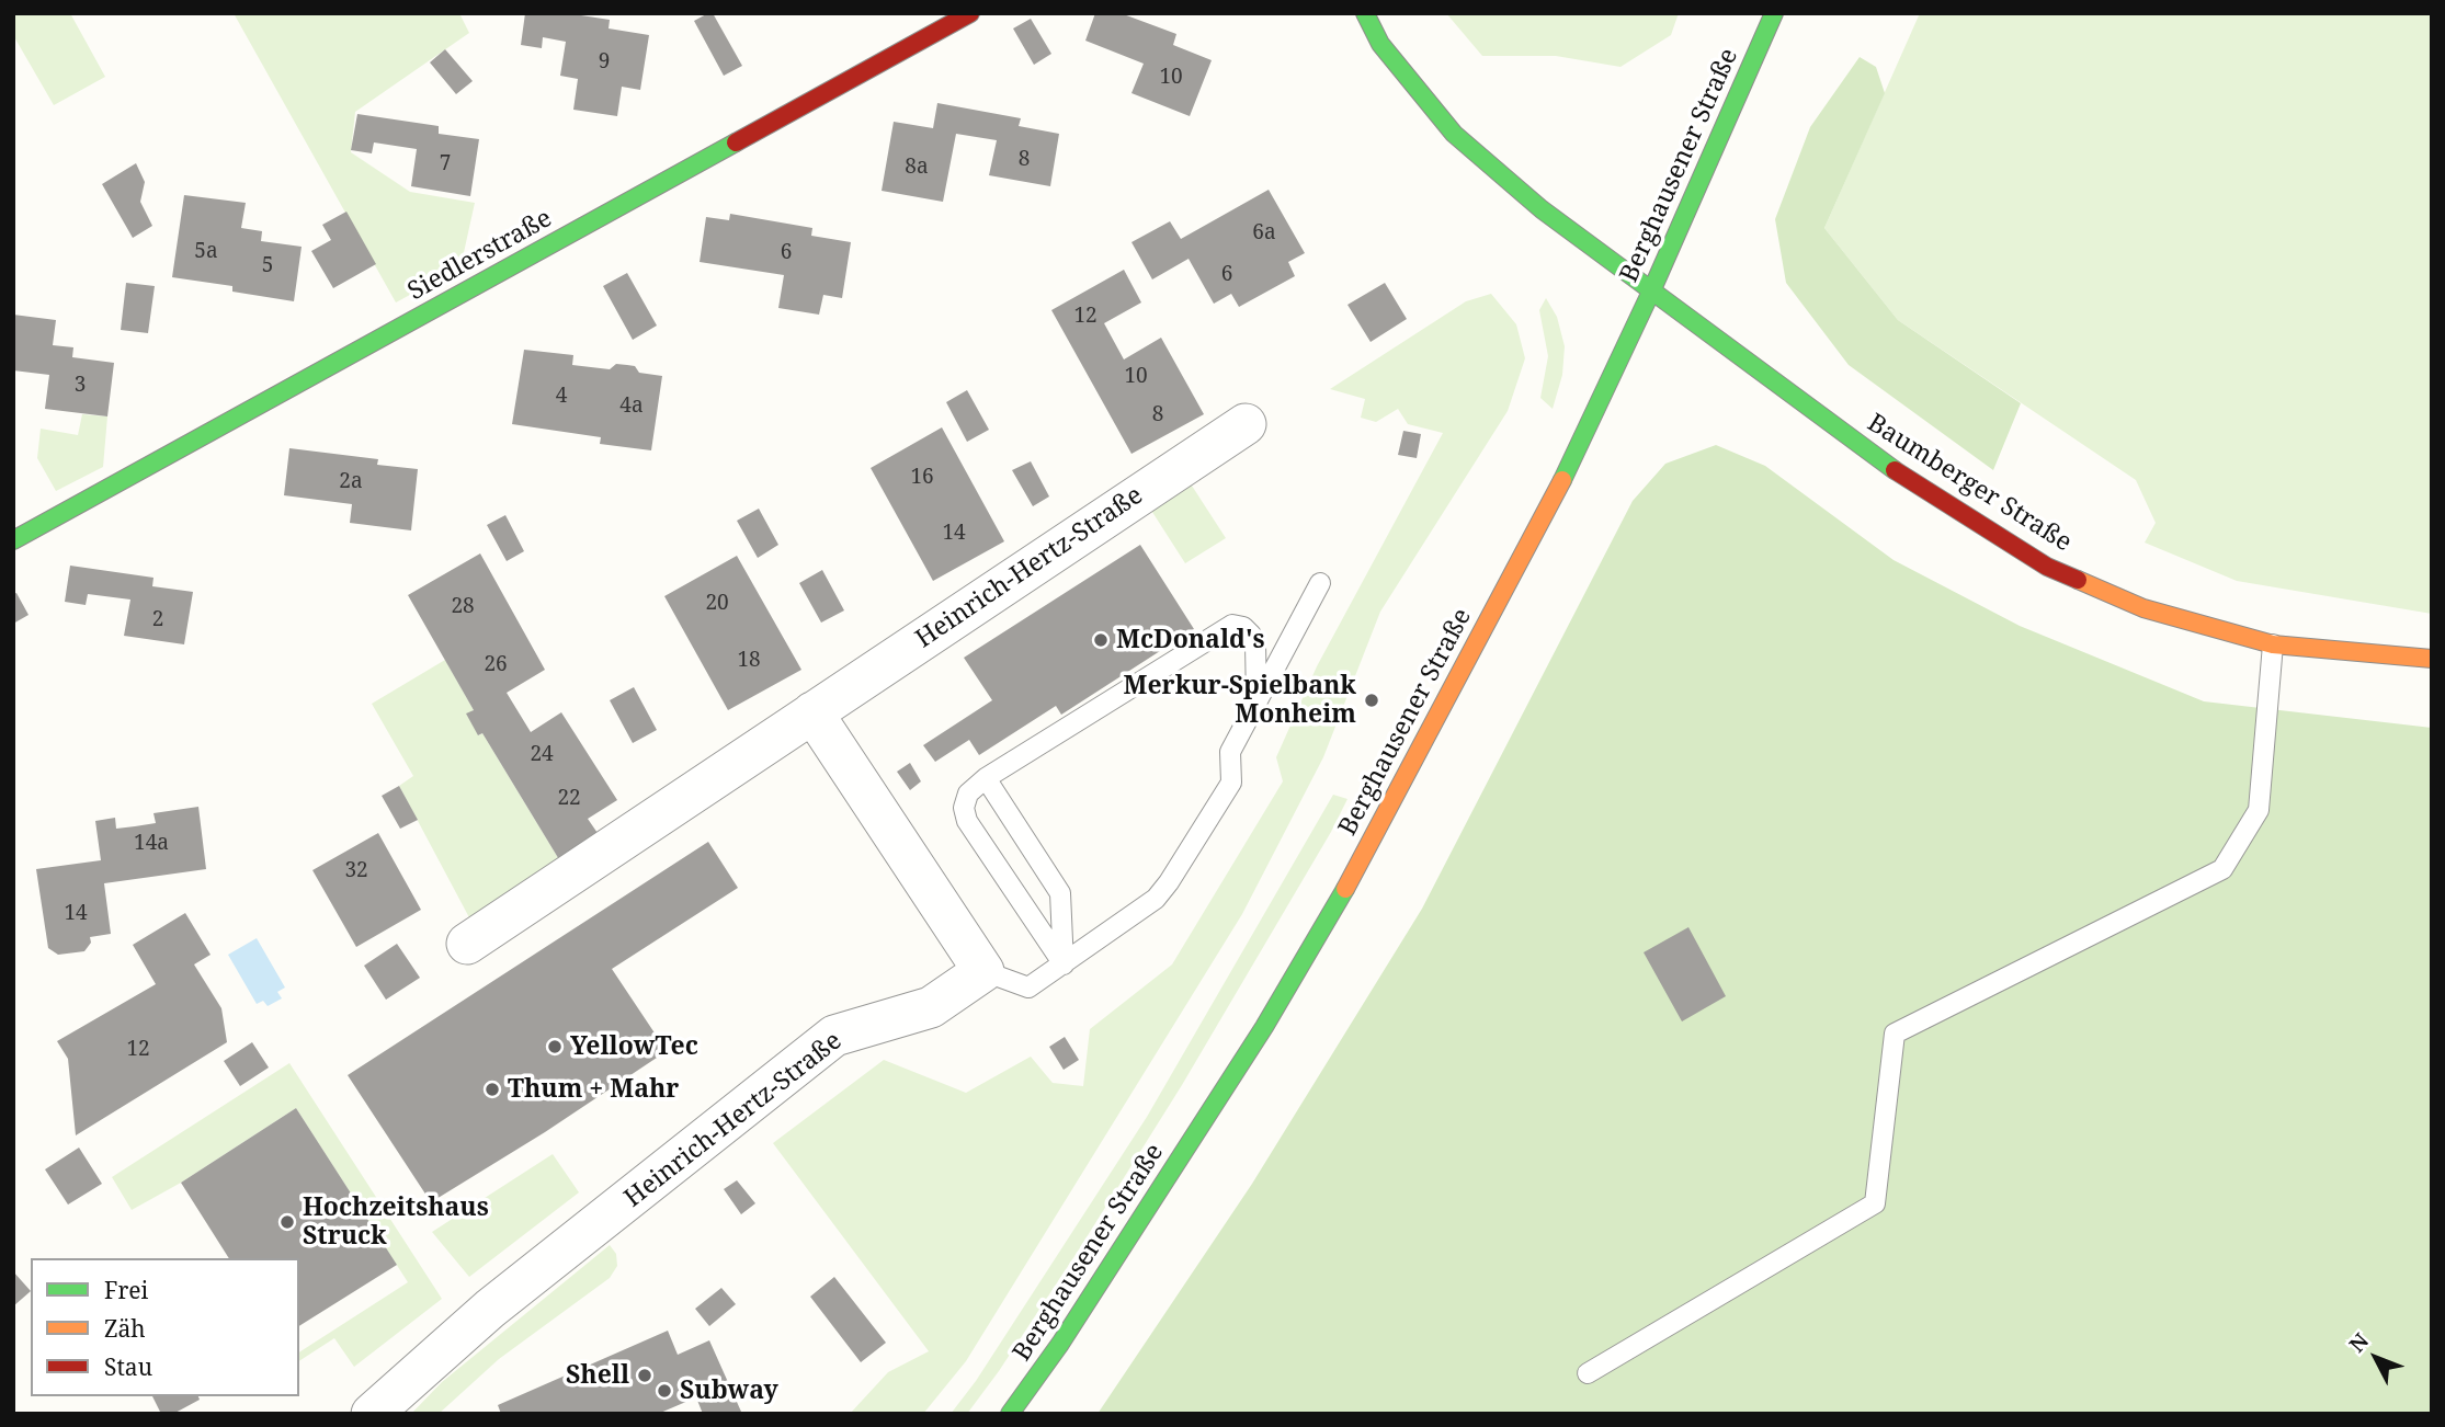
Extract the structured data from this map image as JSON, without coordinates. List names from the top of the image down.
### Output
{
  "streets": {
    "street": [
      "Berghausener Straße",
      "Siedlerstraße",
      "Baumberger Straße",
      "Heinrich-Hertz-Straße"
    ]
  },
  "crossings": [
    ["Berghausener Straße", "Baumberger Straße"]
  ],
  "places": [
    "McDonald's",
    "Merkur-Spielbank Monheim",
    "YellowTec",
    "Thum + Mahr",
    "Hochzeitshaus Struck",
    "Shell",
    "Subway"
  ],
  "house_numbers": [
    "9",
    "10",
    "8",
    "7",
    "8a",
    "6a",
    "5a",
    "6",
    "5",
    "6",
    "12",
    "10",
    "3",
    "4",
    "4a",
    "8",
    "16",
    "2a",
    "14",
    "20",
    "28",
    "2",
    "18",
    "26",
    "24",
    "22",
    "14a",
    "32",
    "14",
    "12"
  ],
  "legend": ["Frei", "Zäh", "Stau"],
  "north": "top left"
}
